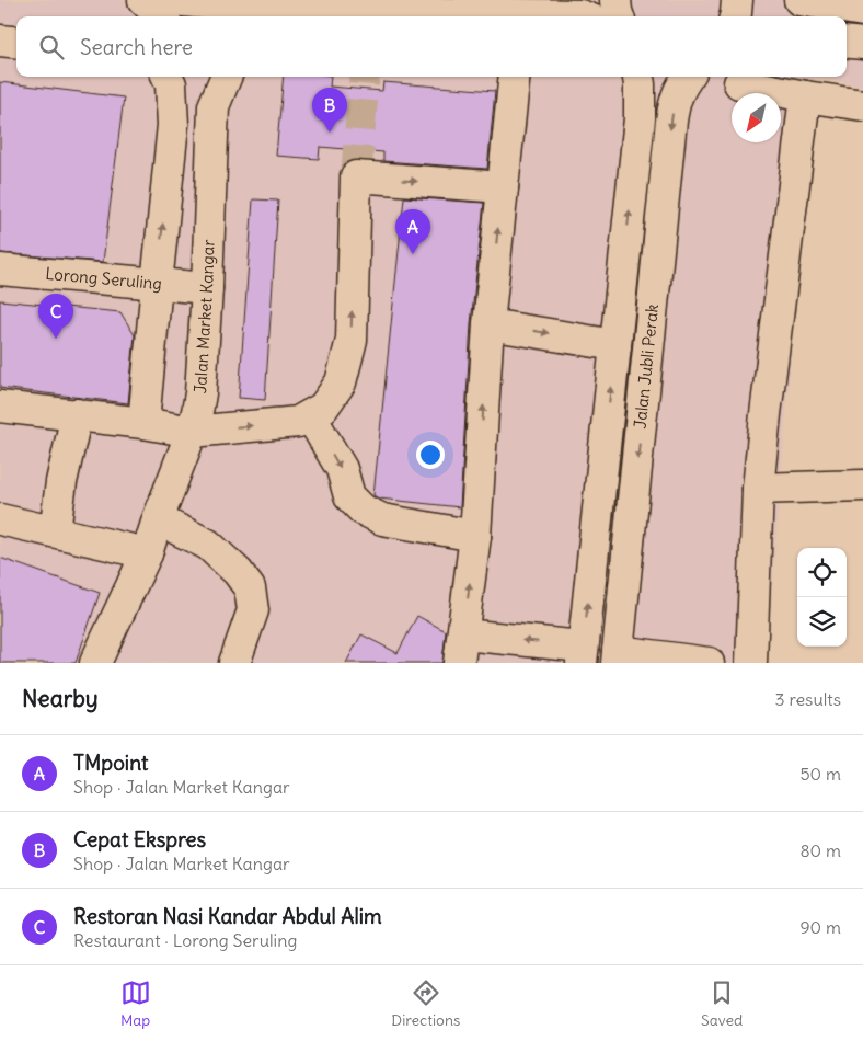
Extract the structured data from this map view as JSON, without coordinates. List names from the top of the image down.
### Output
{
  "streets": {
    "street": ["Lorong Seruling", "Jalan Market Kangar", "Jalan Jubli Perak"]
  },
  "crossings": [
    ["Lorong Seruling", "Jalan Market Kangar"]
  ],
  "north": "bottom left",
  "page": {
    "search": "Search here",
    "pins": ["B", "A", "C"],
    "heading": ["Nearby", "3 results"],
    "list": [
      {
        "mark": "A",
        "name": "TMpoint",
        "note": "Shop · Jalan Market Kangar",
        "value": "50 m"
      },
      {
        "mark": "B",
        "name": "Cepat Ekspres",
        "note": "Shop · Jalan Market Kangar",
        "value": "80 m"
      },
      {
        "mark": "C",
        "name": "Restoran Nasi Kandar Abdul Alim",
        "note": "Restaurant · Lorong Seruling",
        "value": "90 m"
      }
    ],
    "nav": ["Map", "Directions", "Saved"]
  }
}
